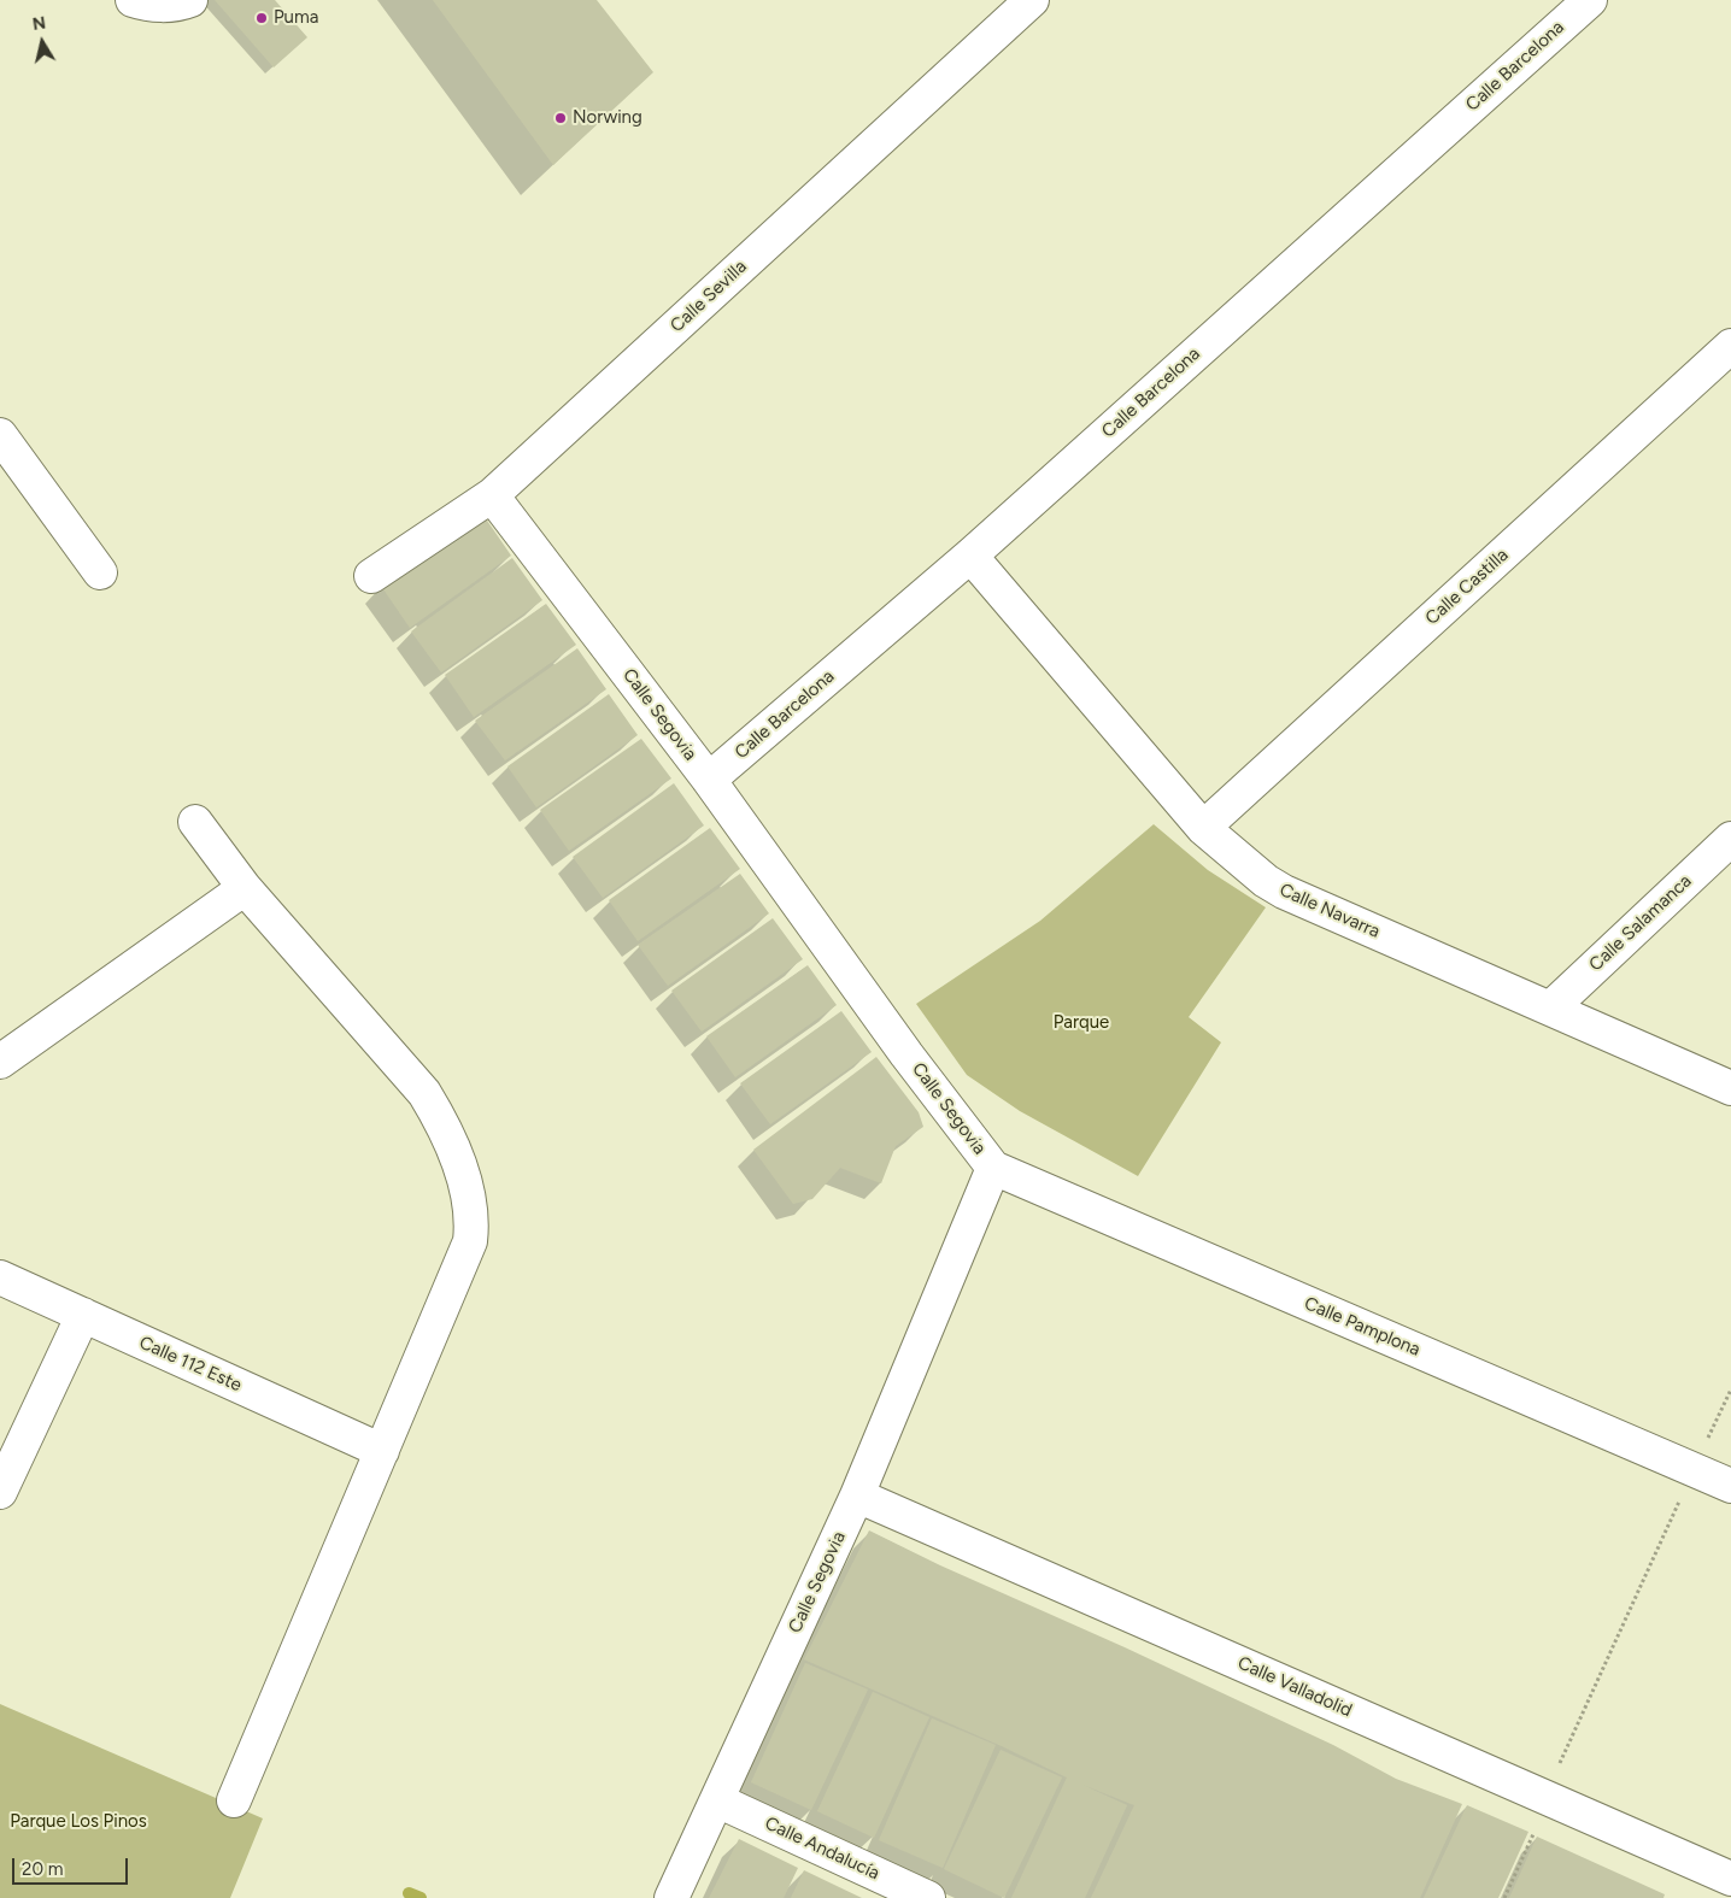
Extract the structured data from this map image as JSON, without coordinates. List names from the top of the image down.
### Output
{
  "streets": {
    "street": [
      "Calle Barcelona",
      "Calle Sevilla",
      "Calle Castilla",
      "Calle Segovia",
      "Calle Navarra",
      "Calle Salamanca",
      "Calle Pamplona",
      "Calle 112 Este",
      "Calle Valladolid",
      "Calle Andalucía"
    ]
  },
  "crossings": [
    ["Calle Barcelona", "Calle Segovia"],
    ["Calle Barcelona", "Calle Navarra"],
    ["Calle Sevilla", "Calle Segovia"],
    ["Calle Castilla", "Calle Navarra"],
    ["Calle Segovia", "Calle Pamplona"],
    ["Calle Segovia", "Calle Valladolid"],
    ["Calle Segovia", "Calle Andalucía"],
    ["Calle Navarra", "Calle Salamanca"]
  ],
  "parks": ["Parque", "Parque Los Pinos"],
  "places": ["Puma", "Norwing"],
  "scale_bar": "20 m",
  "north": "top"
}
